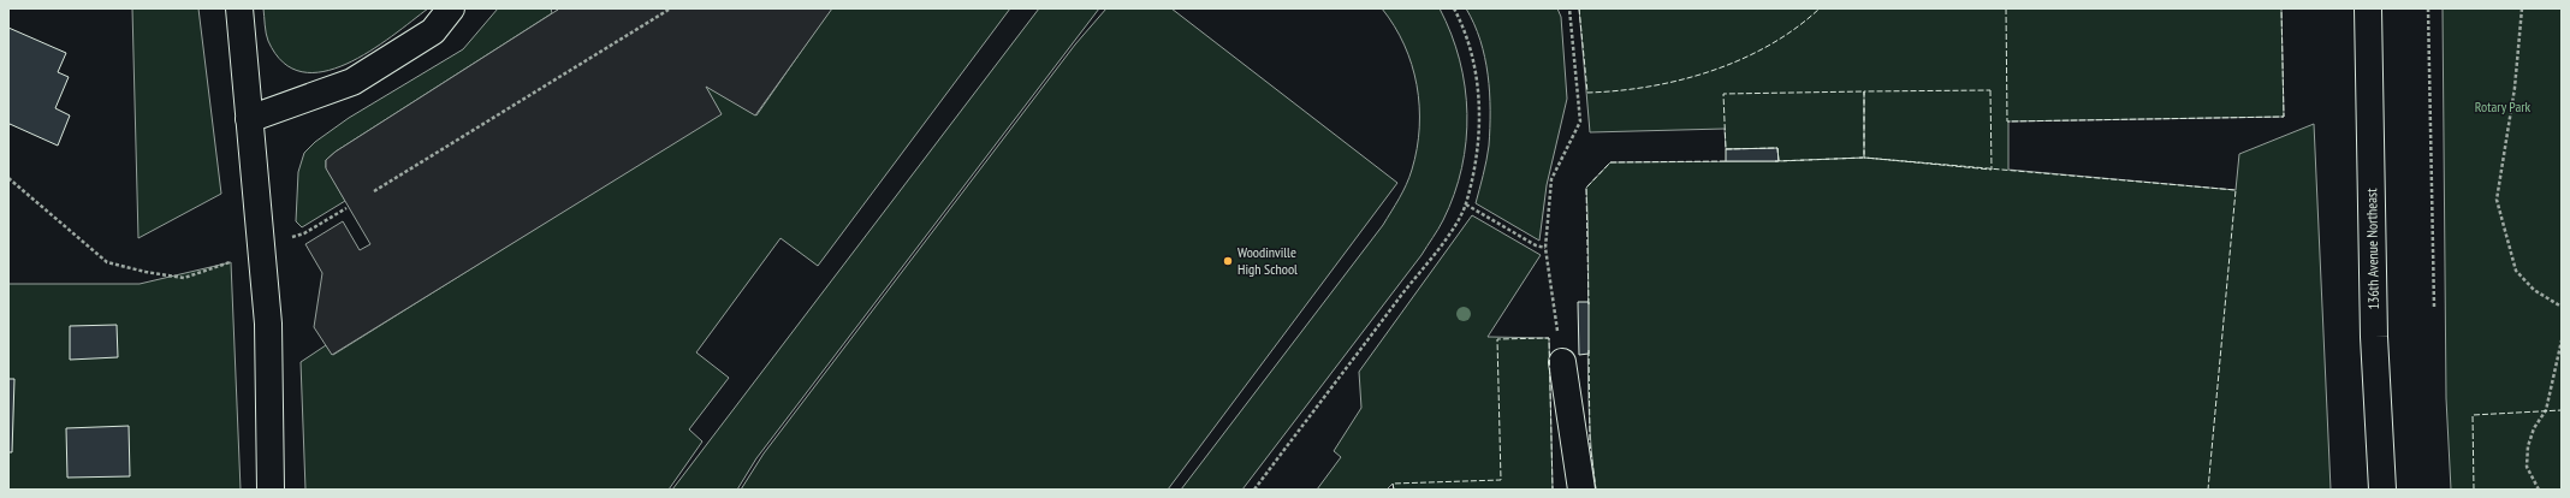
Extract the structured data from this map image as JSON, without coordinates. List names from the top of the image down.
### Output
{
  "streets": {
    "street": ["136th Avenue Northeast"]
  },
  "parks": ["Rotary Park"],
  "places": ["Woodinville High School"]
}
